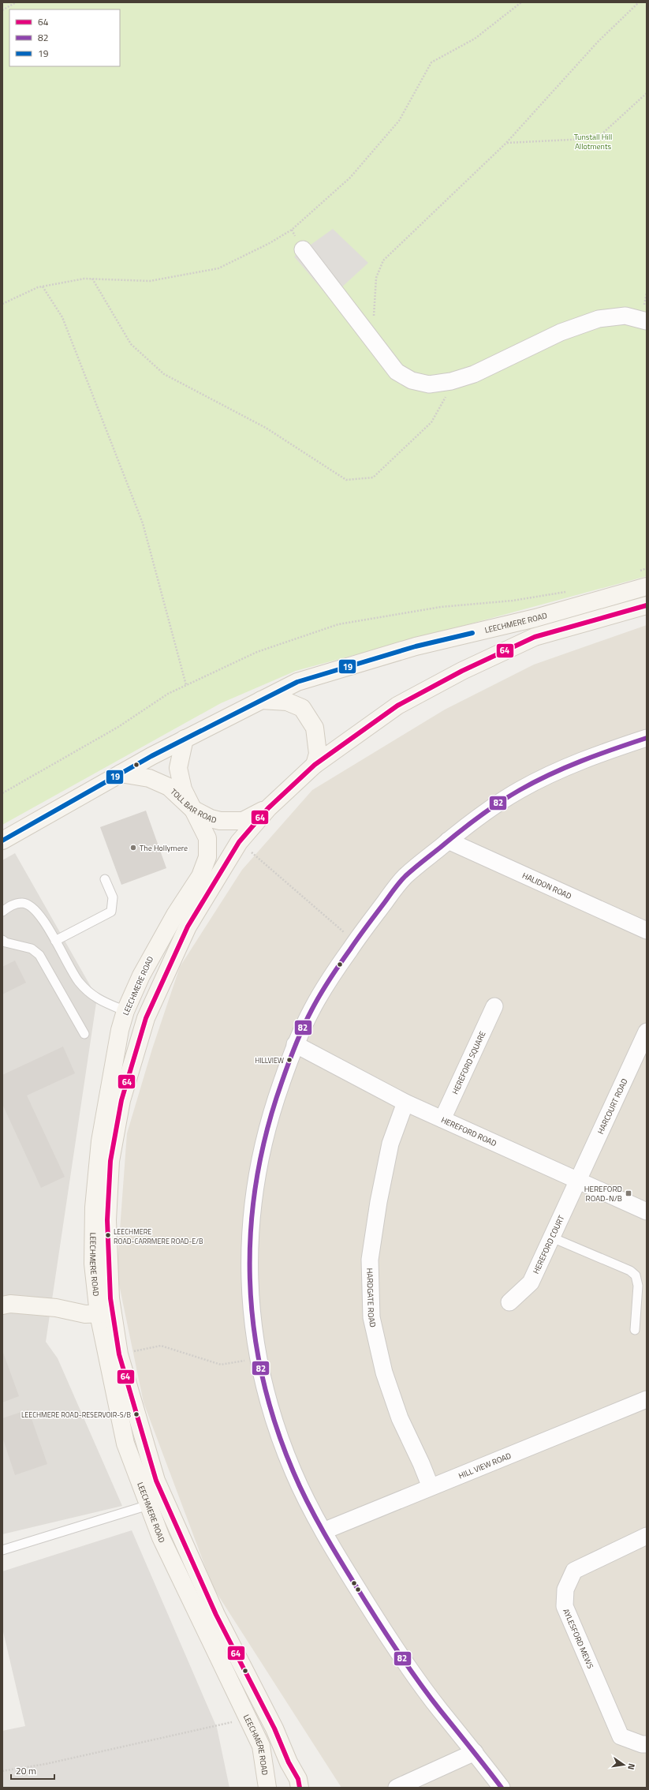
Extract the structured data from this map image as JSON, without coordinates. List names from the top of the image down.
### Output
{
  "streets": {
    "street": [
      "LEECHMERE ROAD",
      "TOLL BAR ROAD",
      "HALIDON ROAD",
      "HEREFORD SQUARE",
      "HARCOURT ROAD",
      "HEREFORD ROAD",
      "HEREFORD COURT",
      "HARDGATE ROAD",
      "HILL VIEW ROAD",
      "AYLESFORD MEWS"
    ]
  },
  "crossings": [
    ["LEECHMERE ROAD", "TOLL BAR ROAD"],
    ["HEREFORD SQUARE", "HEREFORD ROAD"],
    ["HARCOURT ROAD", "HEREFORD ROAD"],
    ["HARCOURT ROAD", "HEREFORD COURT"],
    ["HEREFORD ROAD", "HEREFORD COURT"],
    ["HEREFORD ROAD", "HARDGATE ROAD"],
    ["HARDGATE ROAD", "HILL VIEW ROAD"]
  ],
  "parks": ["Tunstall Hill Allotments"],
  "places": {
    "other": [
      "The Hollymere",
      "HILLVIEW",
      "LEECHMERE ROAD-CARRMERE ROAD-E/B",
      "LEECHMERE ROAD-RESERVOIR-S/B"
    ],
    "transit": ["HEREFORD ROAD-N/B"]
  },
  "lines": ["transit line 64", "transit line 19", "transit line 82"],
  "legend": ["64", "82", "19"],
  "scale_bar": "20 m",
  "north": "right"
}
